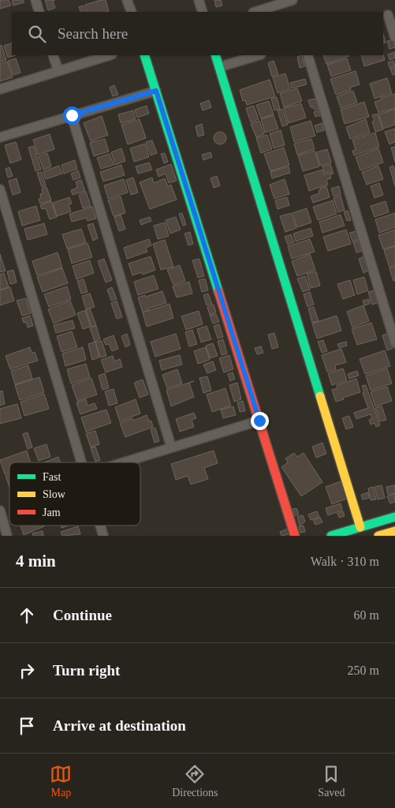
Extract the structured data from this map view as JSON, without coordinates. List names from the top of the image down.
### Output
{
  "legend": ["Fast", "Slow", "Jam"],
  "page": {
    "search": "Search here",
    "heading": ["4 min", "Walk · 310 m"],
    "list": [
      ["Continue", "60 m"],
      ["Turn right", "250 m"],
      "Arrive at destination"
    ],
    "nav": ["Map", "Directions", "Saved"]
  }
}
